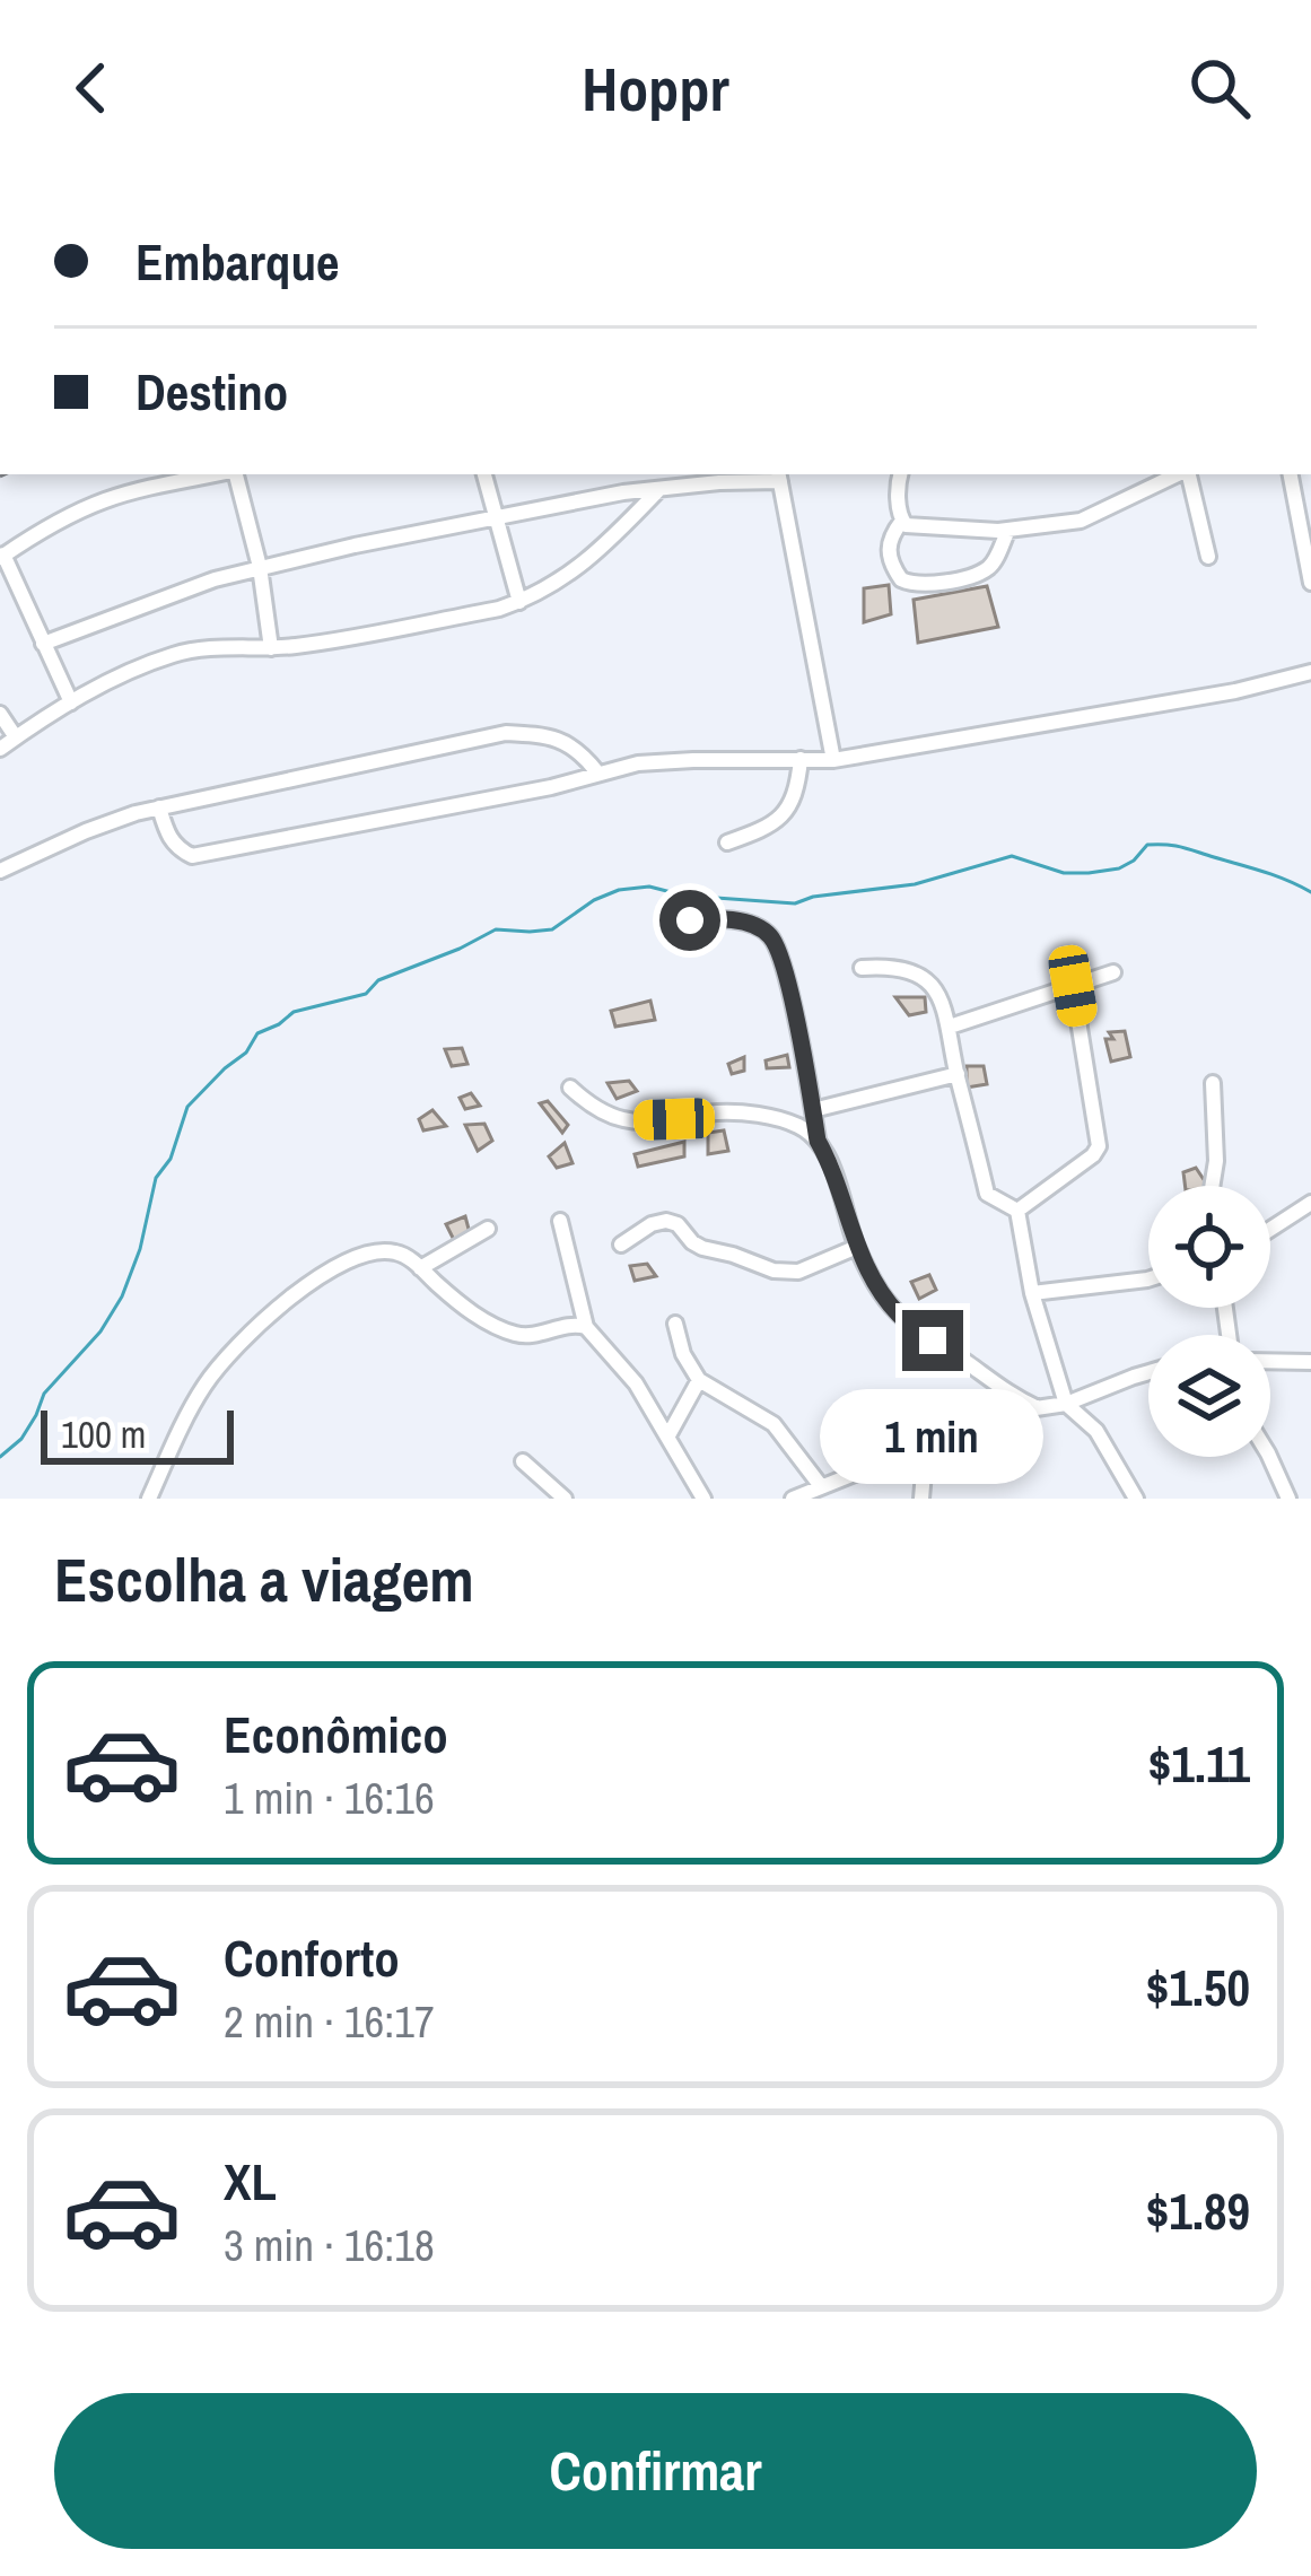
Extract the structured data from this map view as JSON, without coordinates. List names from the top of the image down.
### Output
{
  "scale_bar": "100 m",
  "page": {
    "header": "Hoppr",
    "banner": ["Embarque", "Destino"],
    "bubble": "1 min",
    "scale": "100 m",
    "heading": "Escolha a viagem",
    "list": [
      {
        "name": "Econômico",
        "note": "1 min · 16:16",
        "value": "$1.11"
      },
      {
        "name": "Conforto",
        "note": "2 min · 16:17",
        "value": "$1.50"
      },
      {
        "name": "XL",
        "note": "3 min · 16:18",
        "value": "$1.89"
      }
    ],
    "buttons": "Confirmar"
  }
}
